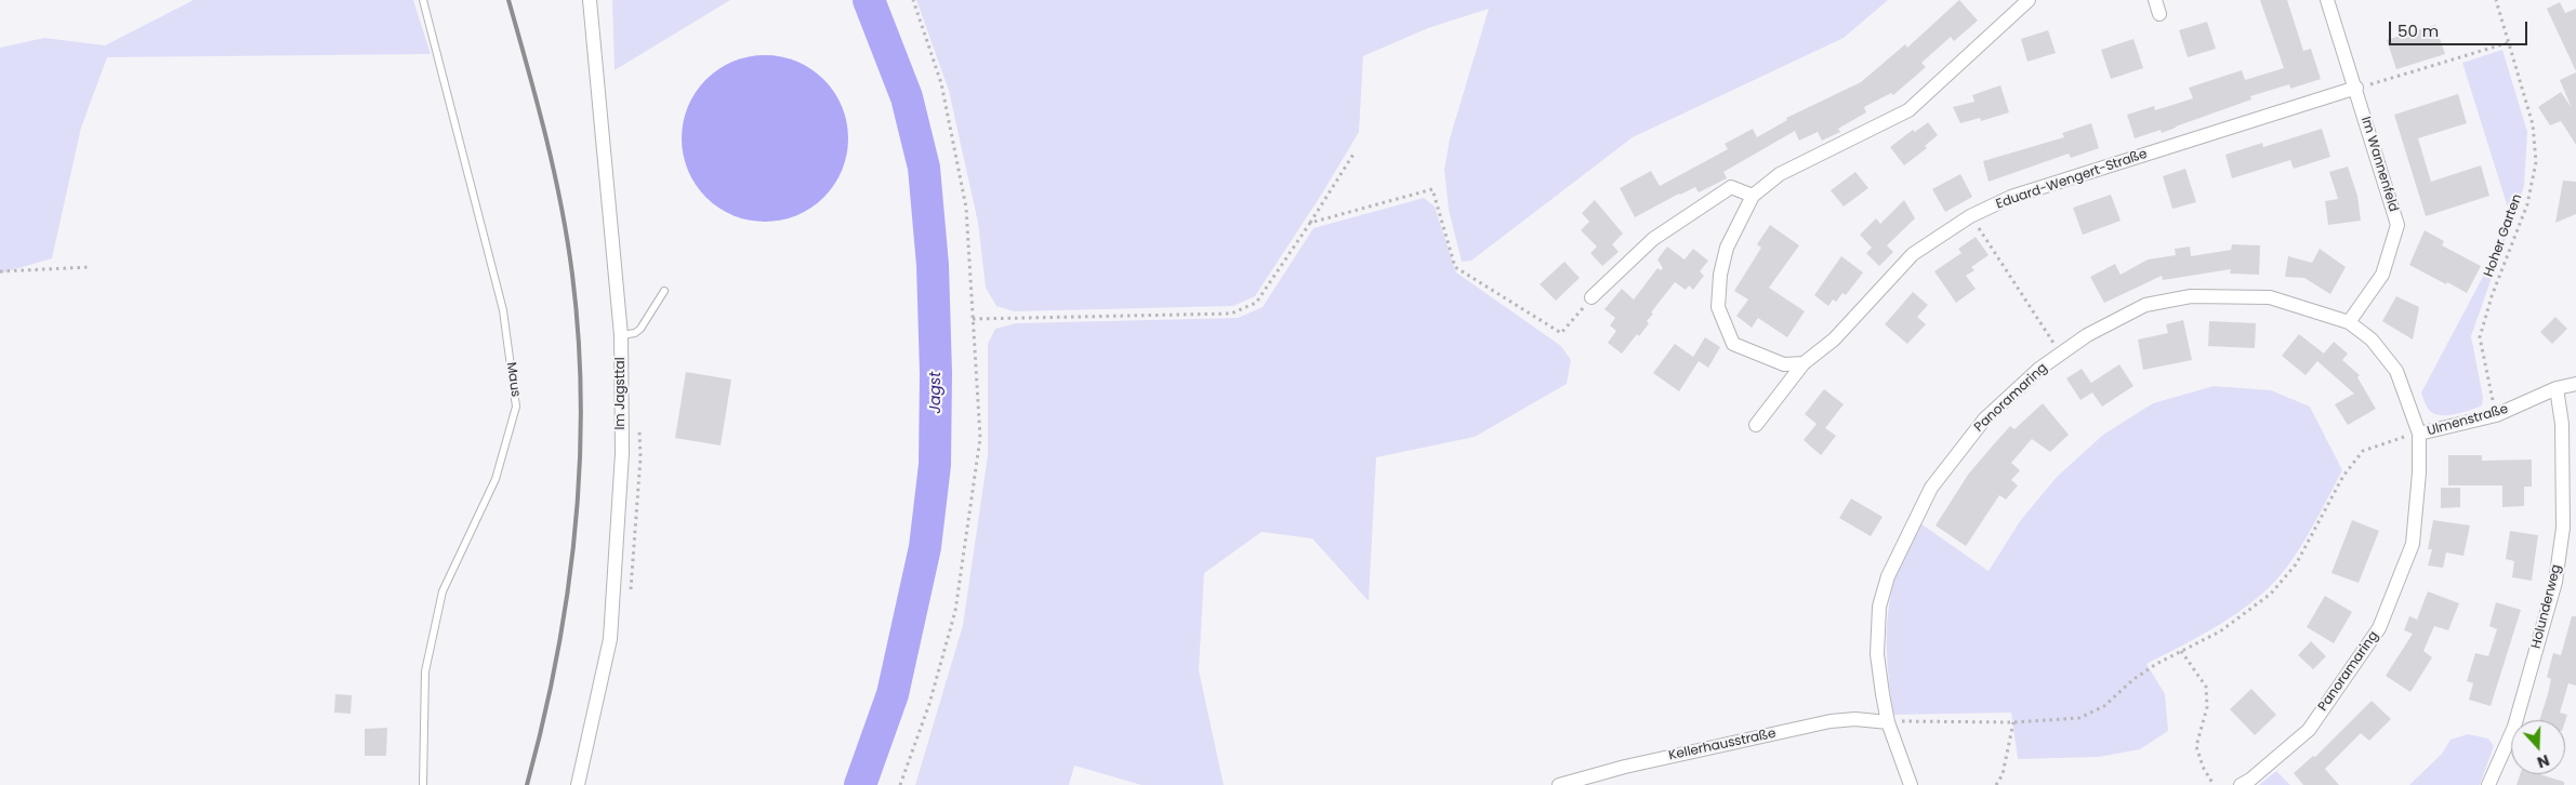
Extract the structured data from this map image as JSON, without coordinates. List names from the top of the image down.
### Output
{
  "streets": {
    "street": [
      "Im Wannenfeld",
      "Eduard-Wengert-Straße",
      "Im Jagsttal",
      "Panoramaring",
      "Ulmenstraße",
      "Holunderweg",
      "Kellerhausstraße"
    ],
    "lane": ["Maus"],
    "path": ["Hoher Garten"]
  },
  "crossings": [
    ["Im Wannenfeld", "Eduard-Wengert-Straße"],
    ["Im Wannenfeld", "Panoramaring"],
    ["Hoher Garten", "Ulmenstraße"],
    ["Panoramaring", "Ulmenstraße"],
    ["Panoramaring", "Kellerhausstraße"],
    ["Ulmenstraße", "Holunderweg"]
  ],
  "water": ["Jagst"],
  "scale_bar": "50 m",
  "north": "bottom"
}
